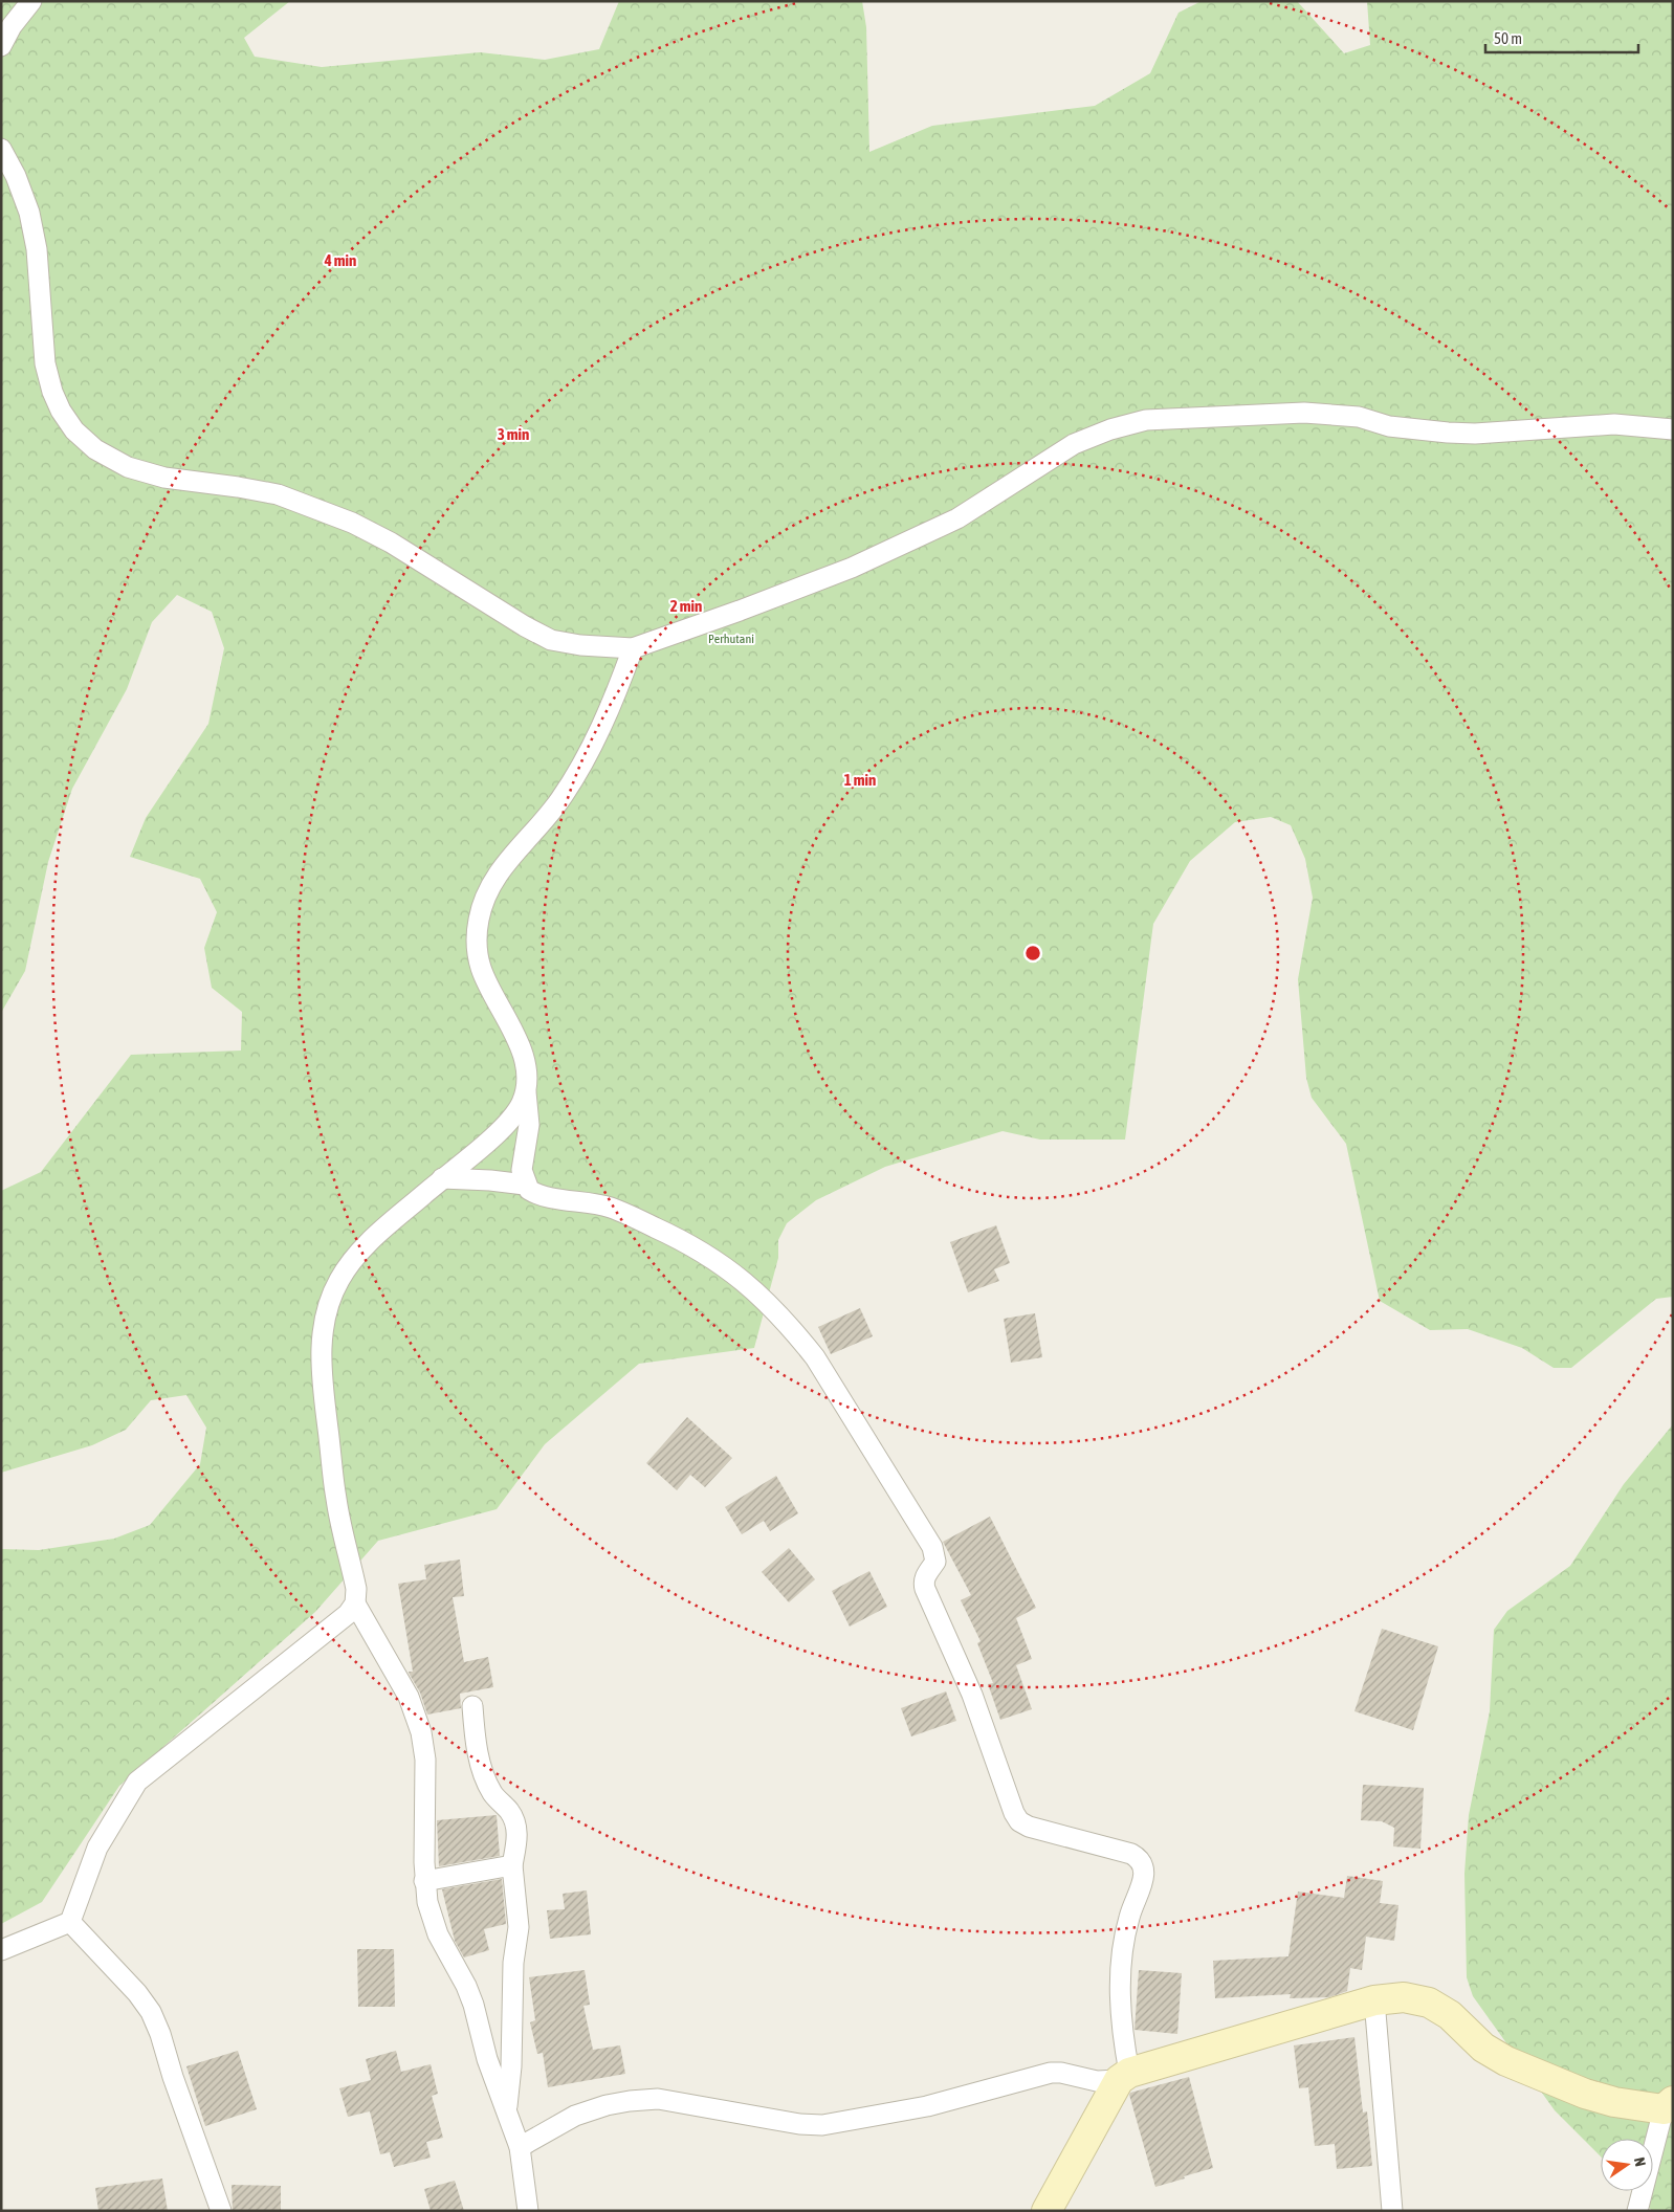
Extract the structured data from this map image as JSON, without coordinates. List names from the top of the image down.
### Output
{
  "parks": ["Perhutani"],
  "scale_bar": "50 m",
  "north": "right",
  "rings": [
    "4 min",
    "3 min",
    "2 min",
    "1 min"
  ]
}
